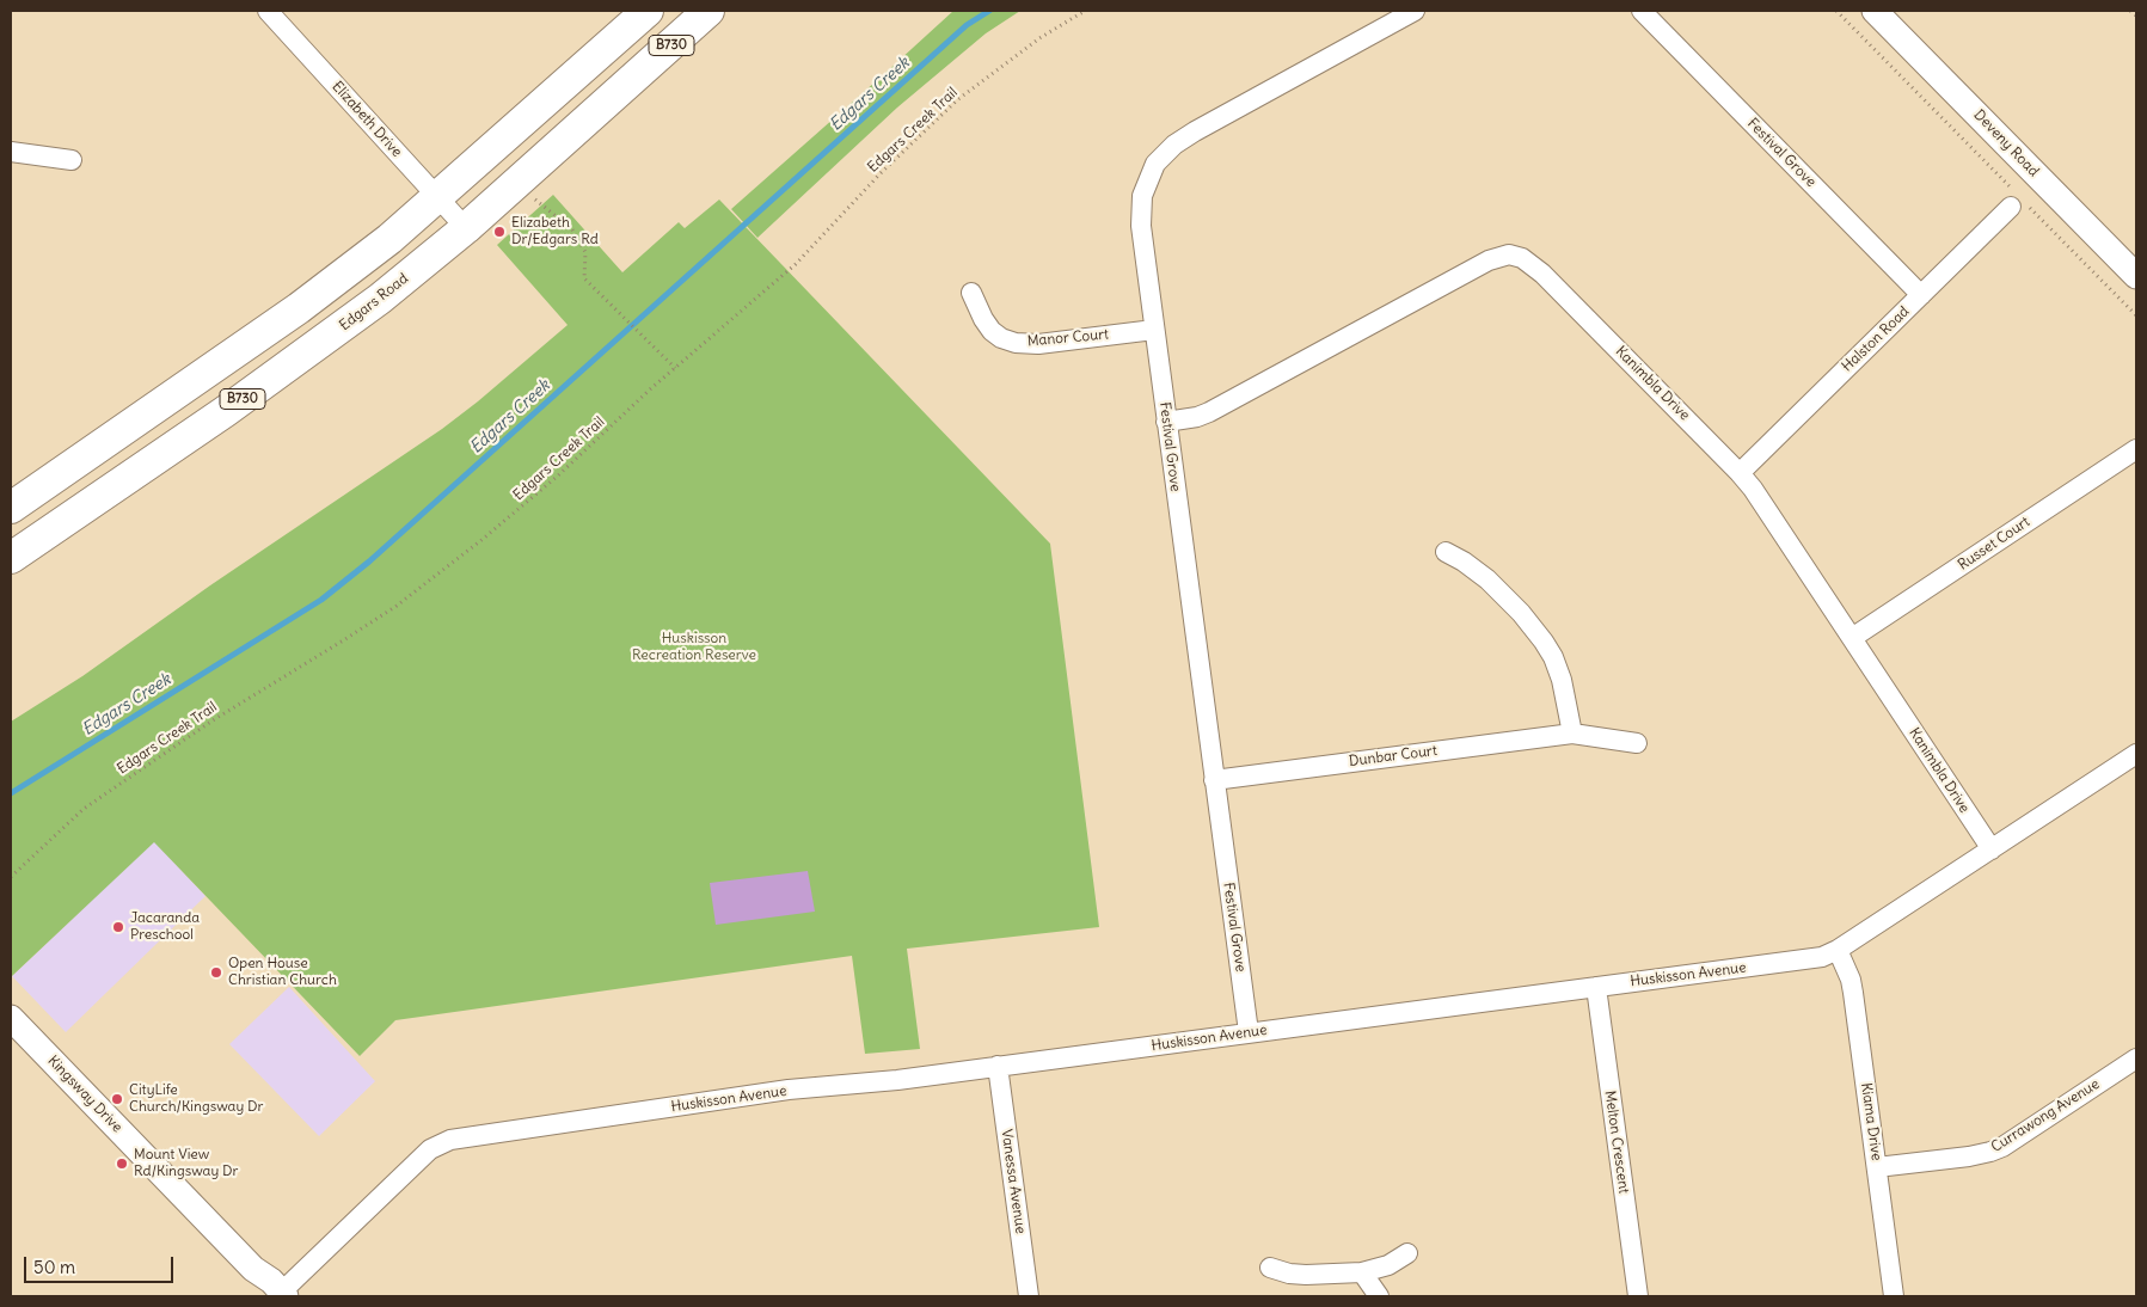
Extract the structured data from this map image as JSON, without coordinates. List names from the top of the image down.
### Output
{
  "streets": {
    "main road": ["B730", "Edgars Road"],
    "street": [
      "Elizabeth Drive",
      "Deveny Road",
      "Festival Grove",
      "Manor Court",
      "Halston Road",
      "Kanimbla Drive",
      "Russet Court",
      "Dunbar Court",
      "Huskisson Avenue",
      "Kingsway Drive",
      "Currawong Avenue",
      "Kiama Drive",
      "Melton Crescent",
      "Vanessa Avenue"
    ],
    "path": ["Edgars Creek Trail"]
  },
  "crossings": [
    ["B730", "Elizabeth Drive"],
    ["Elizabeth Drive", "Edgars Road"],
    ["Festival Grove", "Manor Court"],
    ["Festival Grove", "Halston Road"],
    ["Festival Grove", "Kanimbla Drive"],
    ["Festival Grove", "Dunbar Court"],
    ["Festival Grove", "Huskisson Avenue"],
    ["Halston Road", "Kanimbla Drive"],
    ["Kanimbla Drive", "Russet Court"],
    ["Kanimbla Drive", "Huskisson Avenue"],
    ["Huskisson Avenue", "Kingsway Drive"],
    ["Huskisson Avenue", "Kiama Drive"],
    ["Huskisson Avenue", "Melton Crescent"],
    ["Huskisson Avenue", "Vanessa Avenue"],
    ["Currawong Avenue", "Kiama Drive"]
  ],
  "water": ["Edgars Creek"],
  "parks": ["Huskisson Recreation Reserve"],
  "places": [
    "Elizabeth Dr/Edgars Rd",
    "Jacaranda Preschool",
    "Open House Christian Church",
    "CityLife Church/Kingsway Dr",
    "Mount View Rd/Kingsway Dr"
  ],
  "scale_bar": "50 m"
}
